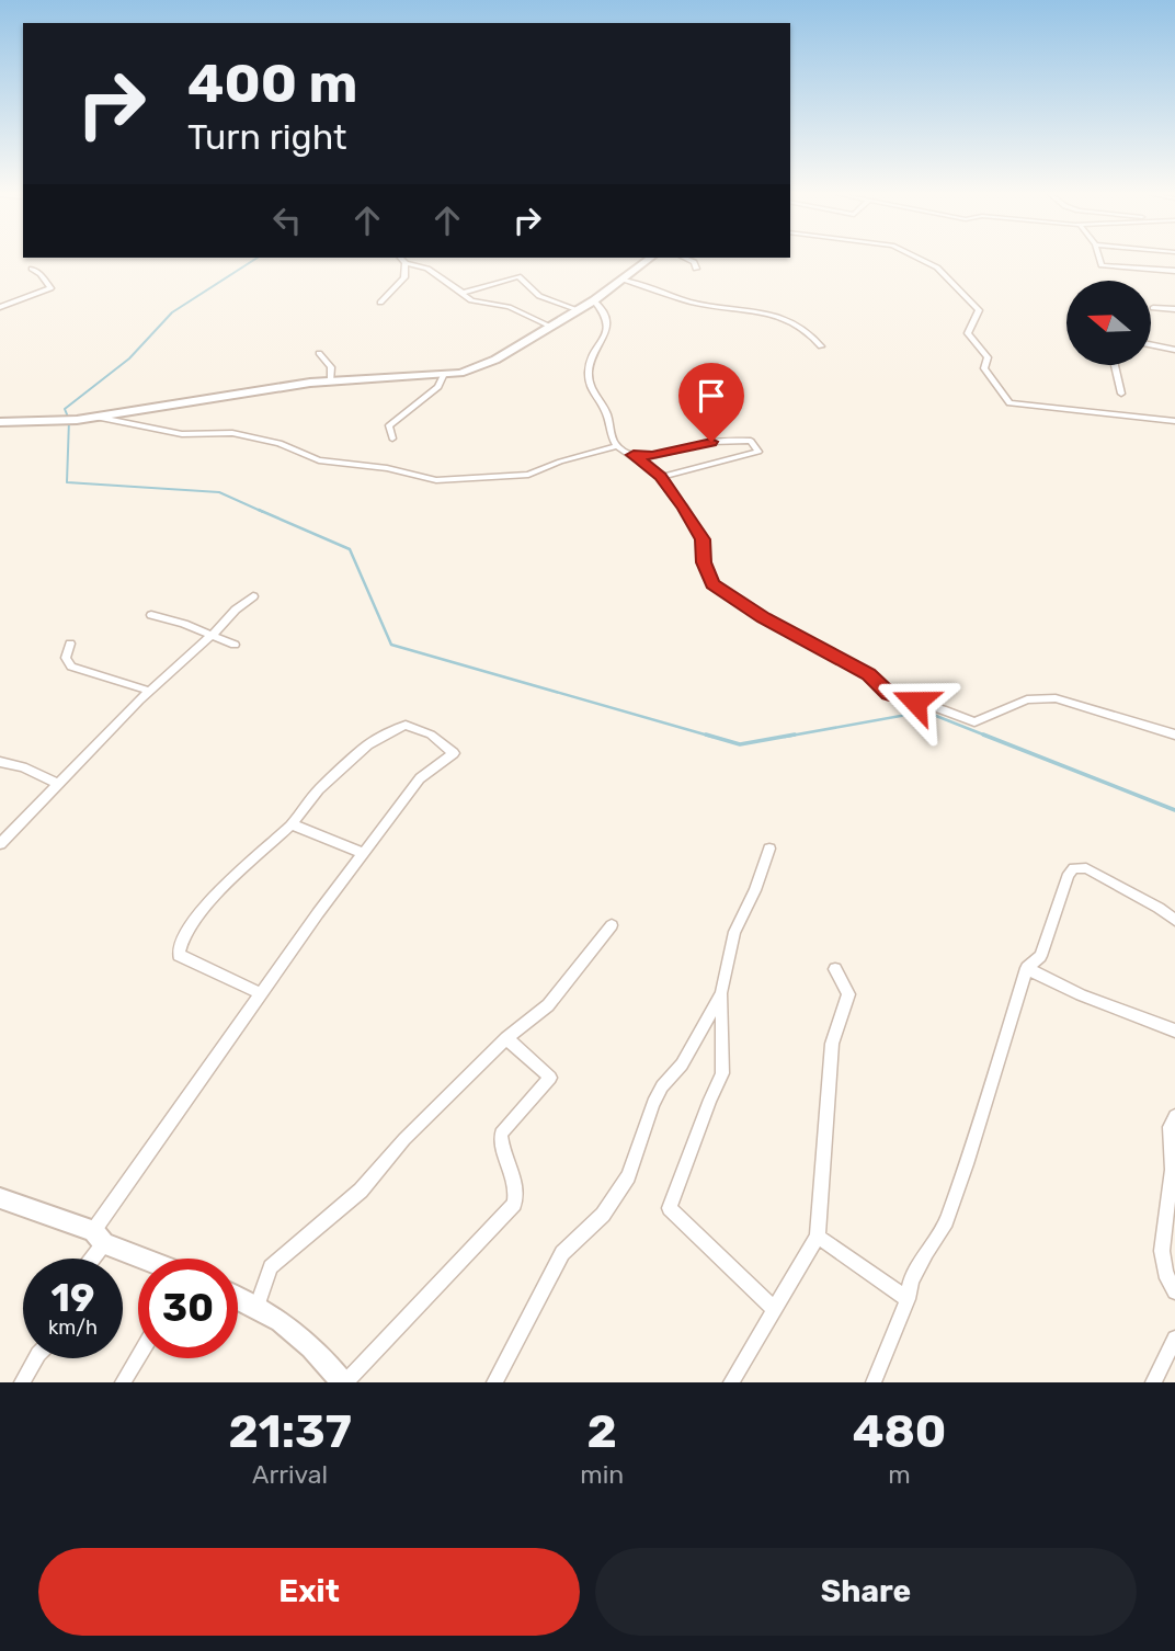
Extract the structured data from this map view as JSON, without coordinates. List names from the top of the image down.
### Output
{
  "north": "left",
  "page": {
    "turn": ["400 m", "Turn right"],
    "speed": "19 km/h",
    "limit": "30",
    "eta": [
      "21:37",
      "Arrival",
      "2",
      "min",
      "480",
      "m"
    ],
    "buttons": ["Exit", "Share"]
  }
}
